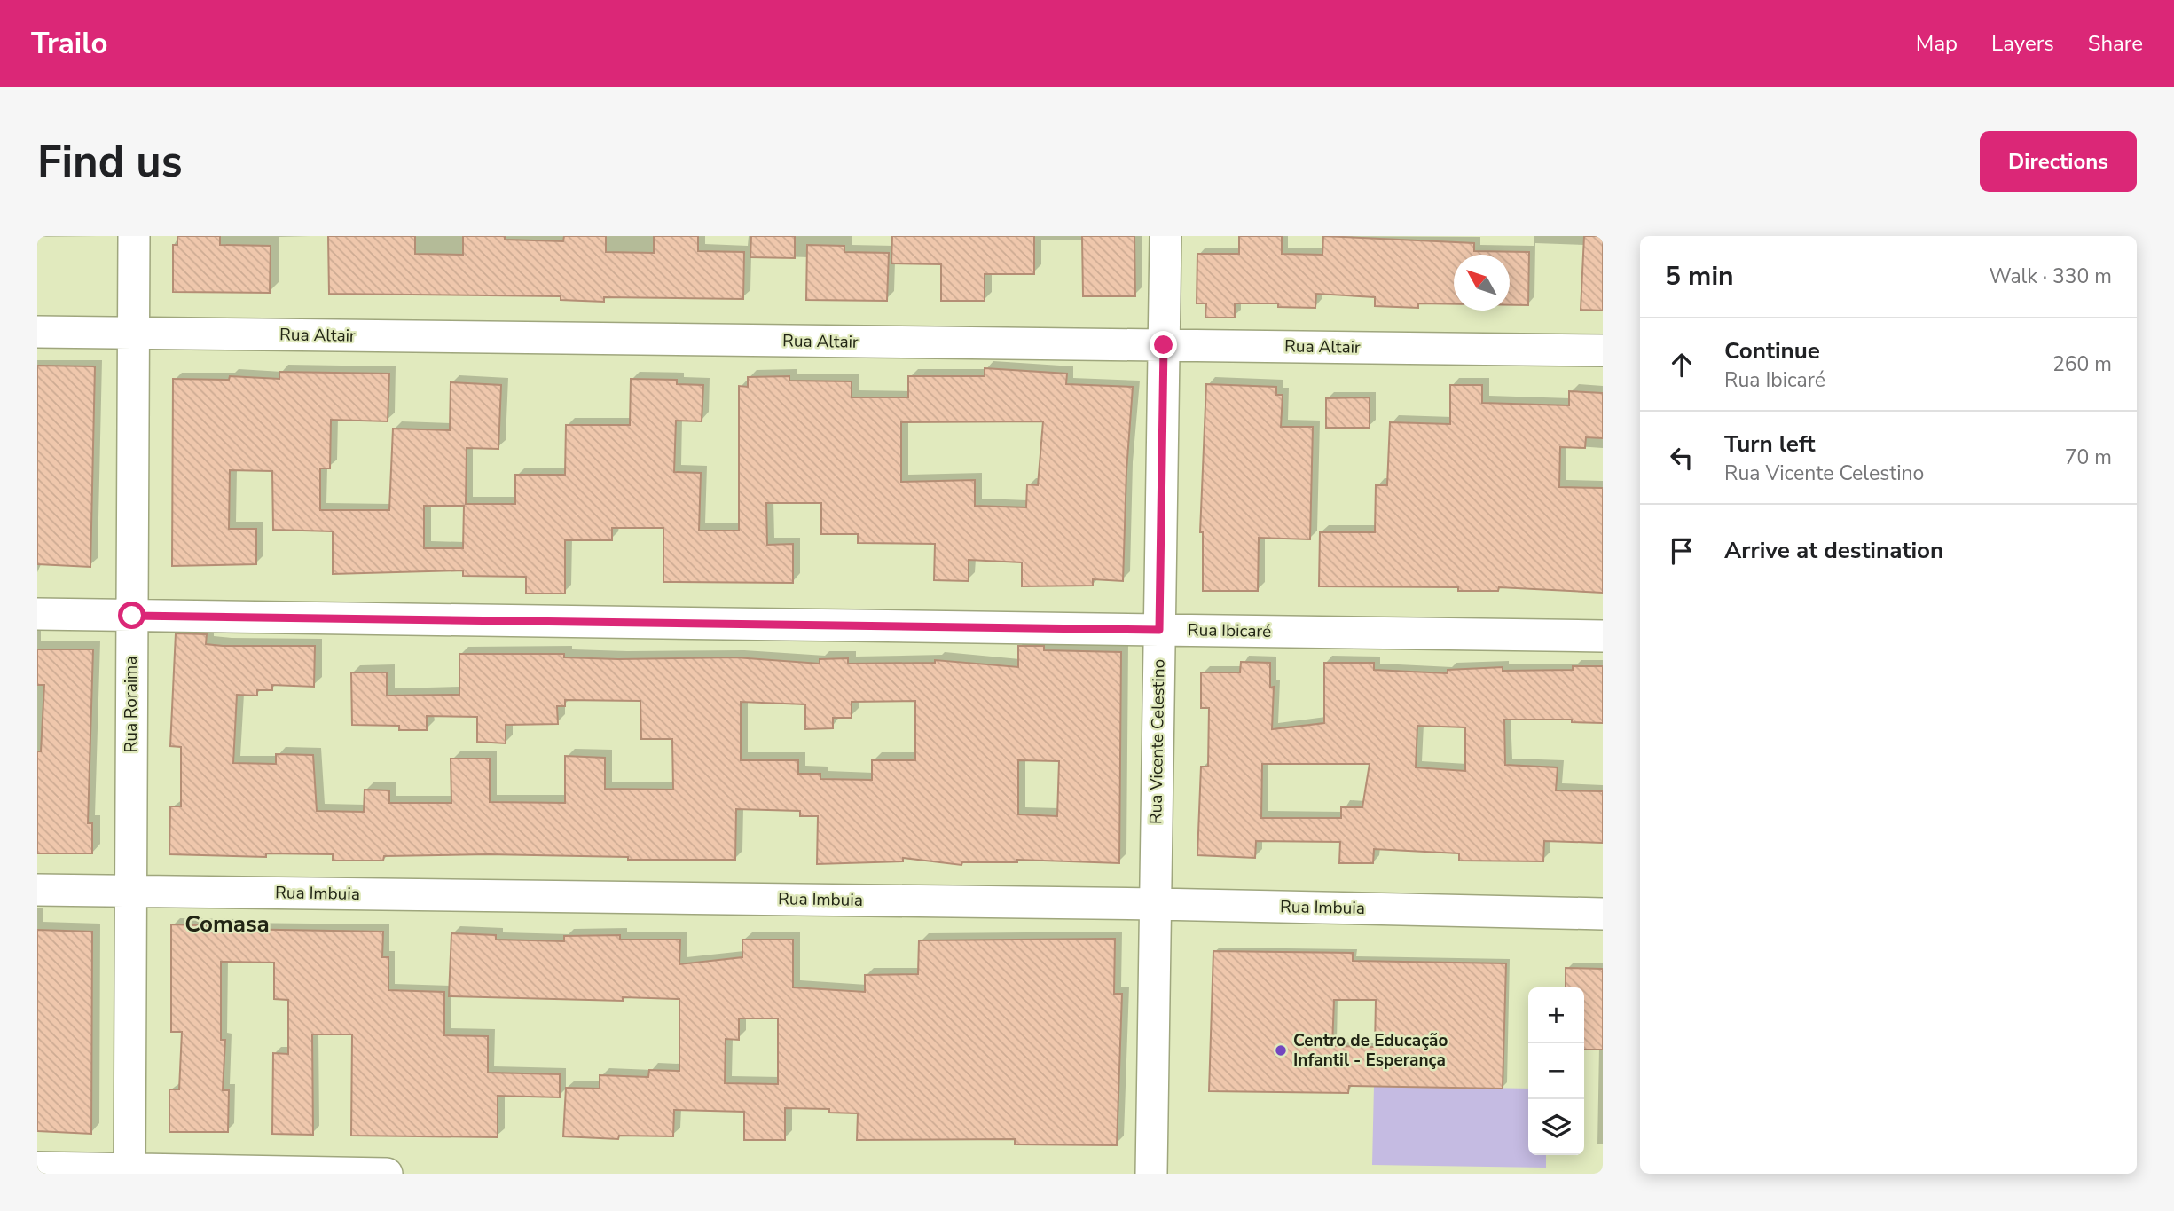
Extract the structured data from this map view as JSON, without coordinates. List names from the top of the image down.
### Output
{
  "streets": {
    "street": [
      "Rua Altair",
      "Rua Ibicaré",
      "Rua Roraima",
      "Rua Vicente Celestino",
      "Rua Imbuia"
    ]
  },
  "crossings": [
    ["Rua Altair", "Rua Roraima"],
    ["Rua Altair", "Rua Vicente Celestino"],
    ["Rua Ibicaré", "Rua Roraima"],
    ["Rua Ibicaré", "Rua Vicente Celestino"],
    ["Rua Roraima", "Rua Imbuia"],
    ["Rua Vicente Celestino", "Rua Imbuia"]
  ],
  "districts": ["Comasa"],
  "places": ["Centro de Educação Infantil - Esperança"],
  "north": "top left",
  "page": {
    "header": "Trailo",
    "nav": ["Map", "Layers", "Share"],
    "buttons": "Directions",
    "title": "Find us",
    "heading": ["5 min", "Walk · 330 m"],
    "list": [
      ["Continue", "Rua Ibicaré", "260 m"],
      ["Turn left", "Rua Vicente Celestino", "70 m"],
      "Arrive at destination"
    ],
    "map_buttons": ["+", "−"]
  }
}
